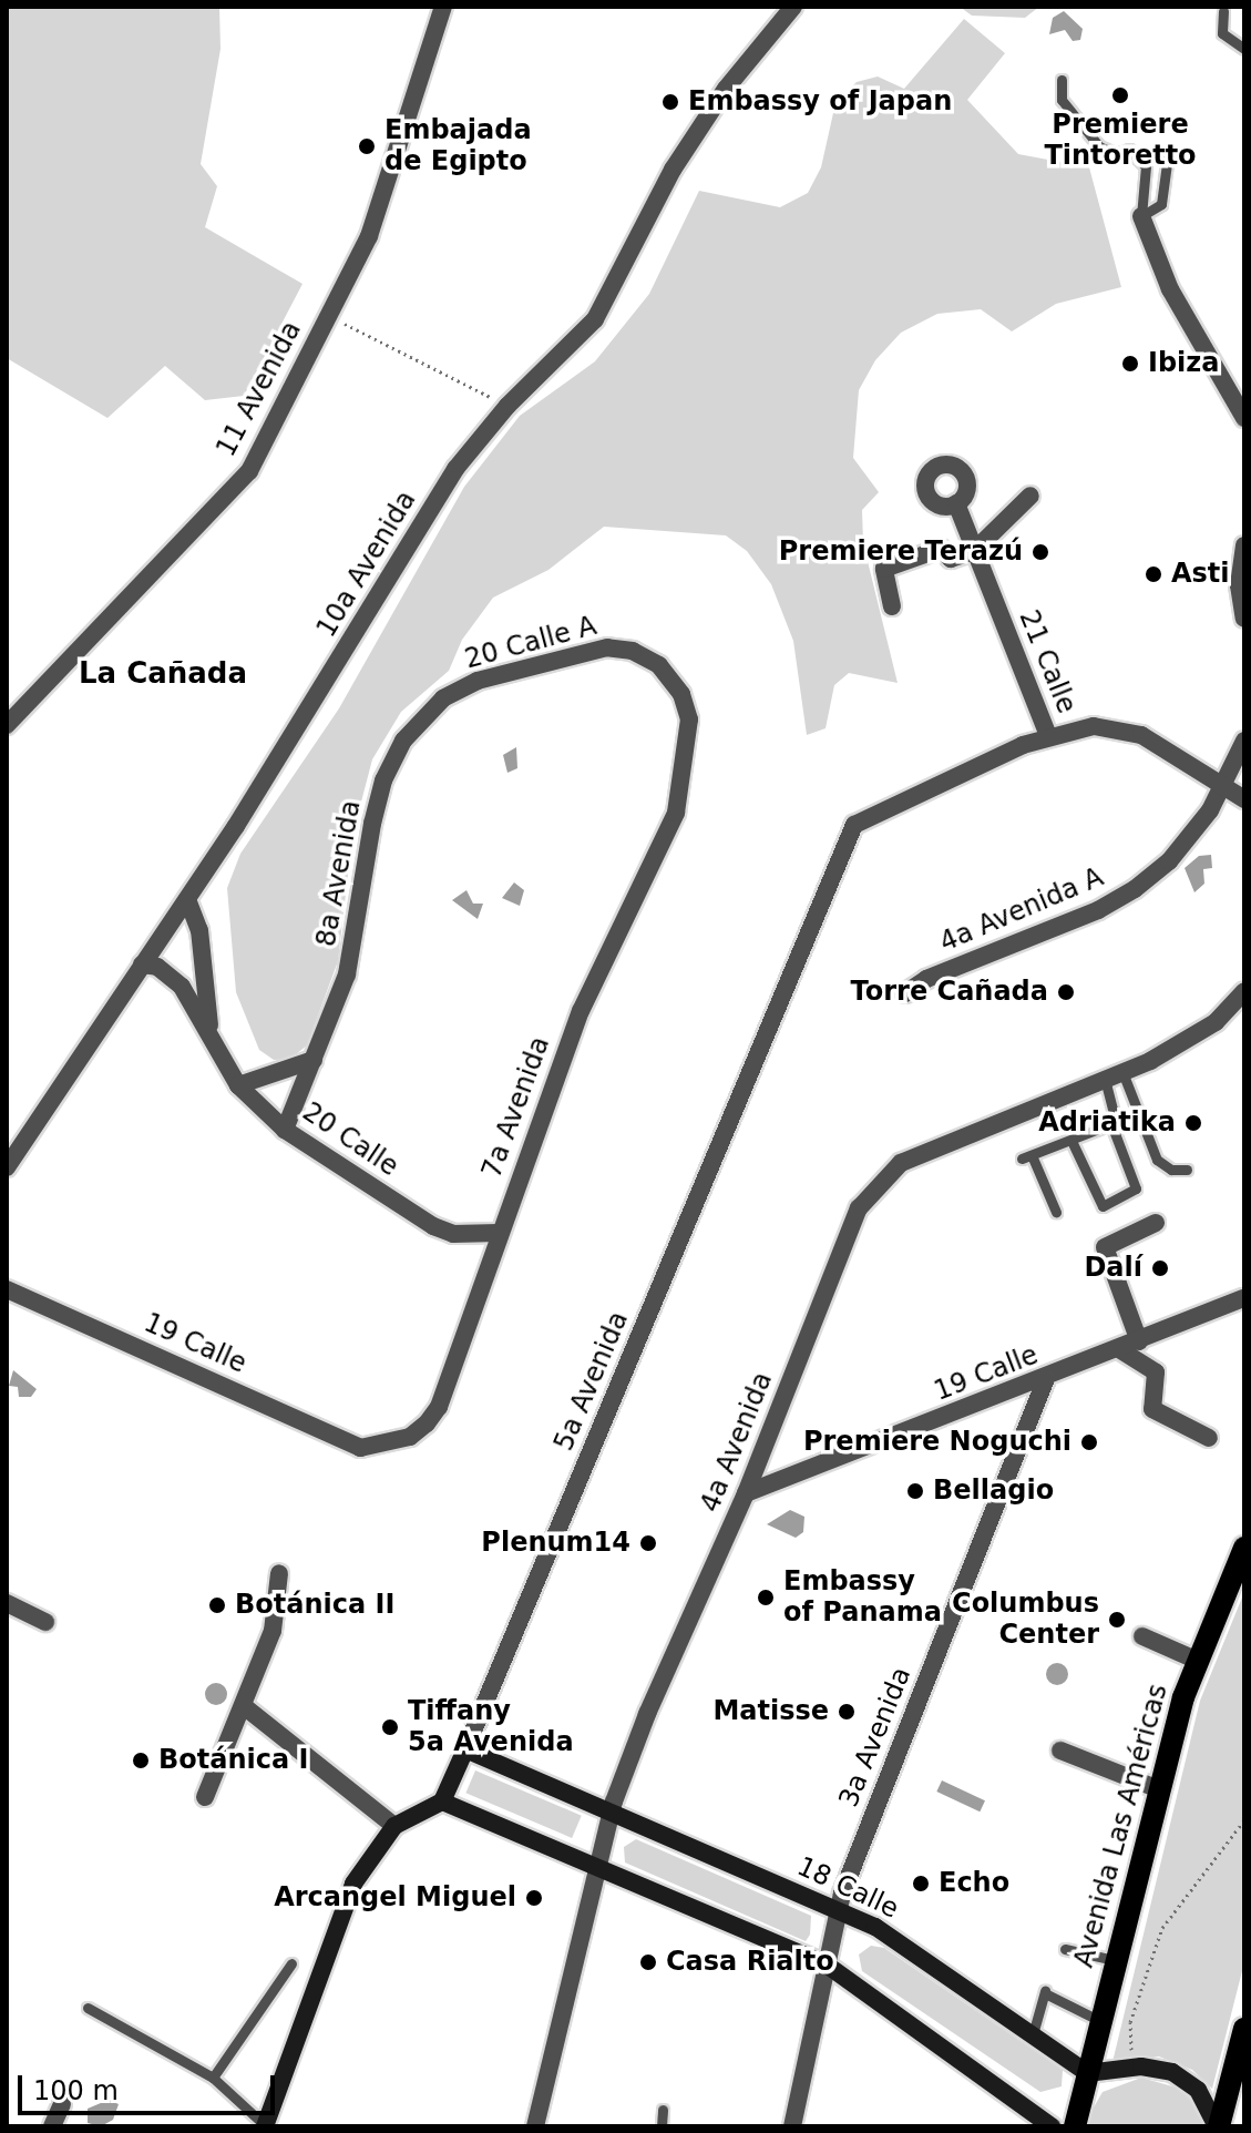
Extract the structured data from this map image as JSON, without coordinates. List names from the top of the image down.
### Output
{
  "streets": {
    "main road": ["Avenida Las Américas"],
    "street": [
      "11 Avenida",
      "10a Avenida",
      "20 Calle A",
      "21 Calle",
      "8a Avenida",
      "4a Avenida A",
      "7a Avenida",
      "20 Calle",
      "19 Calle",
      "5a Avenida",
      "4a Avenida",
      "3a Avenida",
      "18 Calle"
    ]
  },
  "crossings": [
    ["10a Avenida", "20 Calle"],
    ["20 Calle A", "8a Avenida"],
    ["20 Calle A", "7a Avenida"],
    ["21 Calle", "4a Avenida A"],
    ["21 Calle", "5a Avenida"],
    ["8a Avenida", "20 Calle"],
    ["7a Avenida", "20 Calle"],
    ["7a Avenida", "19 Calle"],
    ["19 Calle", "4a Avenida"],
    ["19 Calle", "3a Avenida"],
    ["5a Avenida", "18 Calle"],
    ["4a Avenida", "18 Calle"],
    ["3a Avenida", "18 Calle"],
    ["Avenida Las Américas", "18 Calle"]
  ],
  "districts": ["La Cañada"],
  "places": [
    "Premiere Tintoretto",
    "Embassy of Japan",
    "Embajada de Egipto",
    "Ibiza",
    "Premiere Terazú",
    "Asti",
    "Torre Cañada",
    "Adriatika",
    "Dalí",
    "Premiere Noguchi",
    "Bellagio",
    "Plenum14",
    "Embassy of Panama",
    "Botánica II",
    "Columbus Center",
    "Matisse",
    "Tiffany 5a Avenida",
    "Botánica I",
    "Echo",
    "Arcangel Miguel",
    "Casa Rialto"
  ],
  "scale_bar": "100 m"
}
